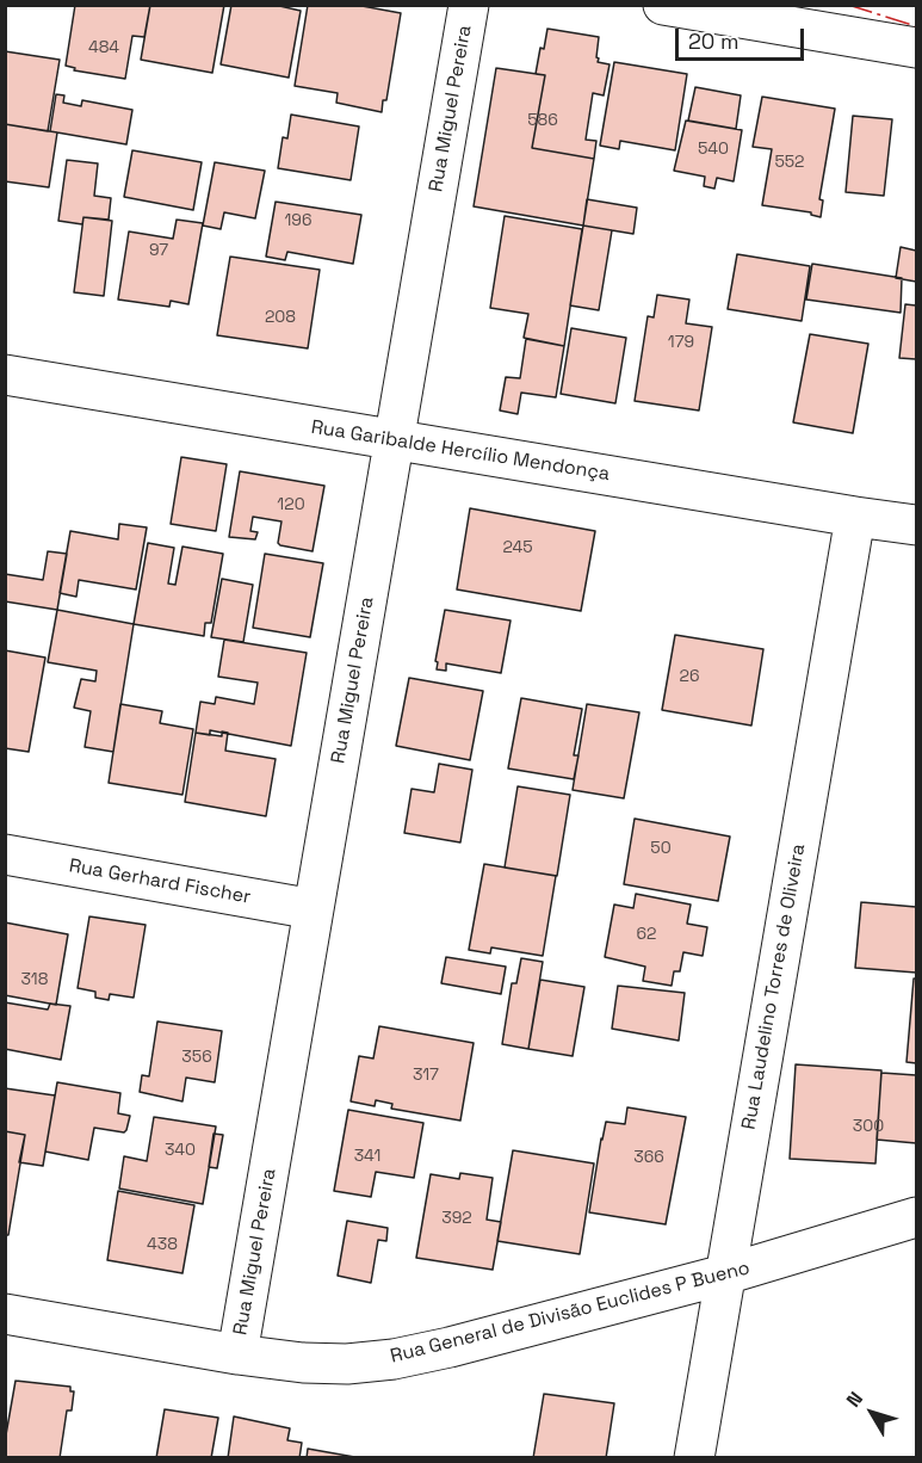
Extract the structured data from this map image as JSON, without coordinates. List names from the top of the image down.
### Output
{
  "streets": {
    "street": [
      "Rua Miguel Pereira",
      "Rua Garibalde Hercílio Mendonça",
      "Rua Gerhard Fischer",
      "Rua Laudelino Torres de Oliveira",
      "Rua General de Divisão Euclides P Bueno"
    ]
  },
  "crossings": [
    ["Rua Miguel Pereira", "Rua Garibalde Hercílio Mendonça"],
    ["Rua Miguel Pereira", "Rua Gerhard Fischer"],
    ["Rua Miguel Pereira", "Rua General de Divisão Euclides P Bueno"],
    ["Rua Garibalde Hercílio Mendonça", "Rua Laudelino Torres de Oliveira"],
    ["Rua Laudelino Torres de Oliveira", "Rua General de Divisão Euclides P Bueno"]
  ],
  "house_numbers": [
    "484",
    "586",
    "540",
    "552",
    "196",
    "97",
    "208",
    "179",
    "120",
    "245",
    "26",
    "50",
    "62",
    "318",
    "356",
    "317",
    "300",
    "340",
    "341",
    "366",
    "392",
    "438"
  ],
  "scale_bar": "20 m",
  "north": "top left"
}
